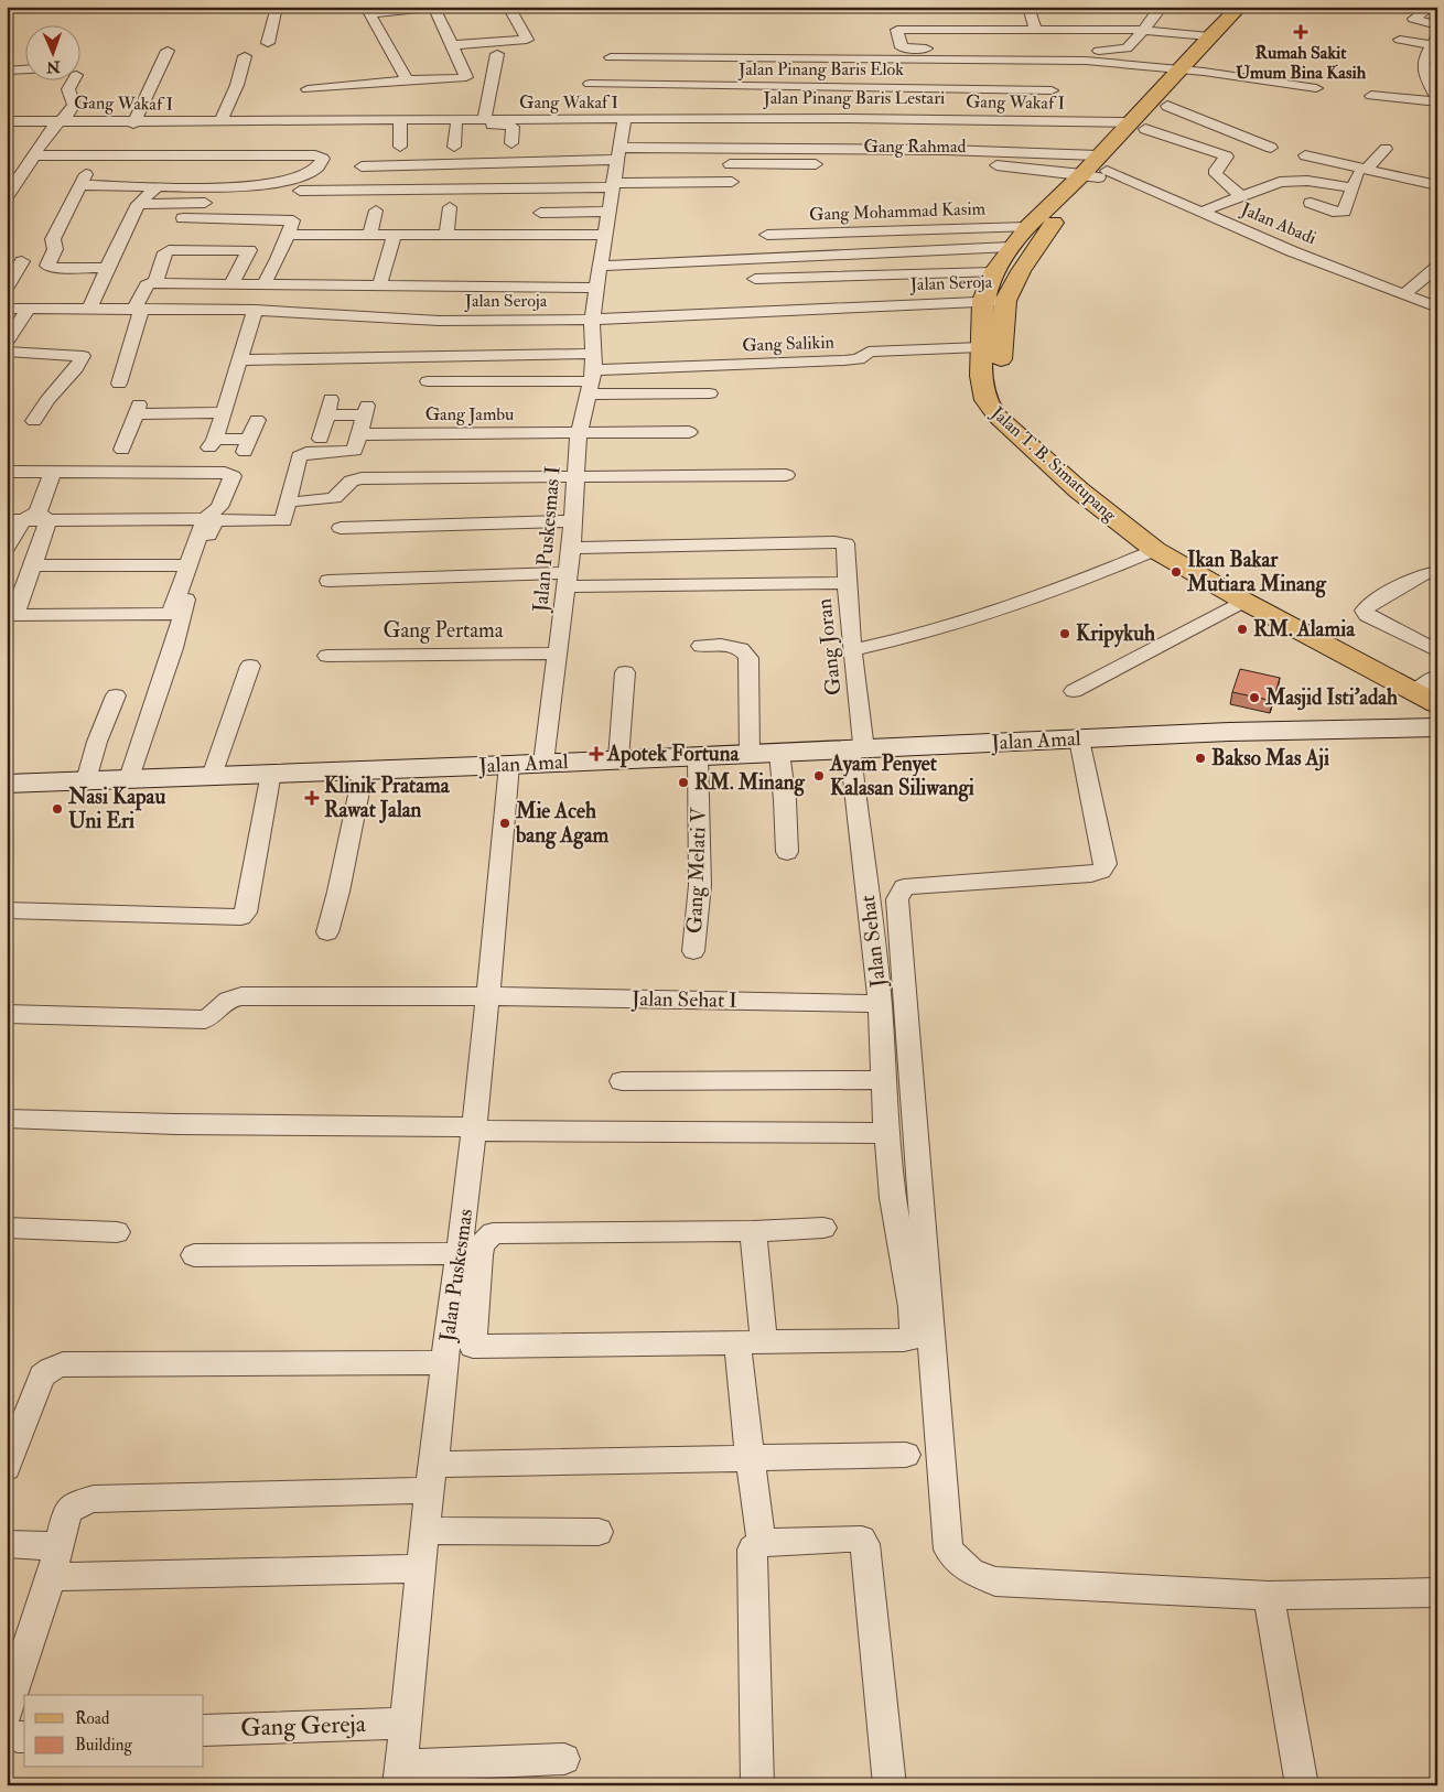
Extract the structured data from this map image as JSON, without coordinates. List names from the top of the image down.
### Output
{
  "streets": {
    "main road": ["Jalan T. B. Simatupang"],
    "street": [
      "Jalan Pinang Baris Elok",
      "Jalan Pinang Baris Lestari",
      "Gang Wakaf I",
      "Gang Rahmad",
      "Gang Mohammad Kasim",
      "Jalan Abadi",
      "Jalan Seroja",
      "Gang Salikin",
      "Gang Jambu",
      "Jalan Puskesmas I",
      "Gang Pertama",
      "Gang Joran",
      "Jalan Amal",
      "Gang Melati V",
      "Jalan Sehat",
      "Jalan Sehat I",
      "Jalan Puskesmas",
      "Gang Gereja"
    ]
  },
  "crossings": [
    ["Jalan Pinang Baris Elok", "Jalan Pinang Baris Lestari"],
    ["Gang Wakaf I", "Jalan T. B. Simatupang"],
    ["Gang Wakaf I", "Jalan Puskesmas I"],
    ["Gang Rahmad", "Jalan Abadi"],
    ["Gang Rahmad", "Jalan T. B. Simatupang"],
    ["Gang Mohammad Kasim", "Jalan T. B. Simatupang"],
    ["Jalan Abadi", "Jalan T. B. Simatupang"],
    ["Jalan Seroja", "Jalan T. B. Simatupang"],
    ["Jalan Seroja", "Jalan Puskesmas I"],
    ["Gang Salikin", "Jalan T. B. Simatupang"],
    ["Gang Salikin", "Jalan Puskesmas I"],
    ["Gang Jambu", "Jalan Puskesmas I"],
    ["Jalan Puskesmas I", "Gang Pertama"],
    ["Jalan Puskesmas I", "Gang Joran"],
    ["Jalan Puskesmas I", "Jalan Amal"],
    ["Gang Joran", "Jalan Amal"],
    ["Gang Joran", "Jalan Sehat"],
    ["Jalan Amal", "Gang Melati V"],
    ["Jalan Amal", "Jalan Sehat"],
    ["Jalan Amal", "Jalan Puskesmas"],
    ["Jalan Sehat", "Jalan Sehat I"],
    ["Jalan Sehat I", "Jalan Puskesmas"],
    ["Jalan Puskesmas", "Gang Gereja"]
  ],
  "places": {
    "health": ["Rumah Sakit Umum Bina Kasih", "Apotek Fortuna", "Klinik Pratama Rawat Jalan"],
    "other": [
      "Ikan Bakar Mutiara Minang",
      "RM. Alamia",
      "Kripykuh",
      "Masjid Isti'adah",
      "Bakso Mas Aji",
      "Ayam Penyet Kalasan Siliwangi",
      "RM. Minang",
      "Nasi Kapau Uni Eri",
      "Mie Aceh bang Agam"
    ]
  },
  "legend": ["Road", "Building"],
  "north": "bottom"
}
